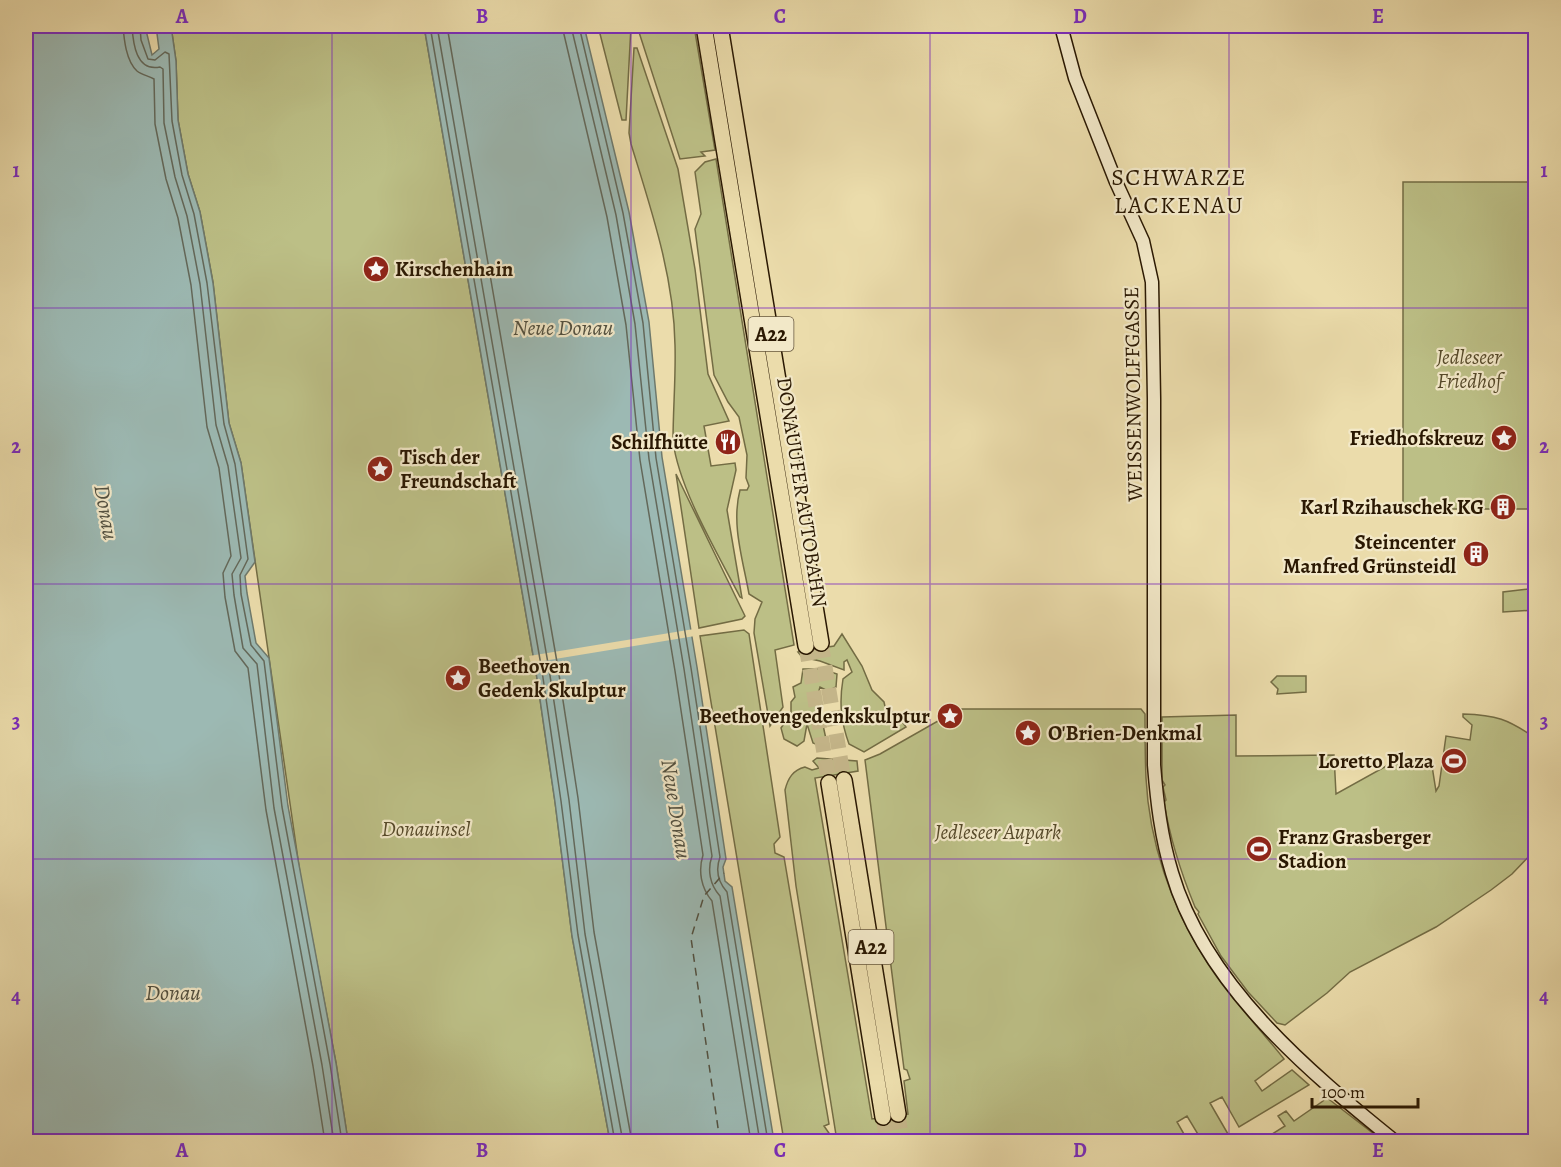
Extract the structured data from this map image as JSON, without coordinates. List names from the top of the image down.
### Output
{
  "streets": {
    "highway": ["A22", "DONAUUFER AUTOBAHN"],
    "street": ["WEISSENWOLFFGASSE"]
  },
  "districts": ["SCHWARZE LACKENAU"],
  "water": ["Neue Donau", "Donau"],
  "parks": ["Jedleseer Friedhof", "Donauinsel", "Jedleseer Aupark"],
  "places": {
    "place": [
      "Kirschenhain",
      "Friedhofskreuz",
      "Tisch der Freundschaft",
      "Beethoven Gedenk Skulptur",
      "Beethovengedenkskulptur",
      "O'Brien-Denkmal"
    ],
    "restaurant": ["Schilfhütte"],
    "building": ["Karl Rzihauschek KG", "Steincenter Manfred Grünsteidl"],
    "sports": ["Loretto Plaza", "Franz Grasberger Stadion"]
  },
  "scale_bar": "100 m",
  "grid": {
    "columns": [
      "A",
      "B",
      "C",
      "D",
      "E"
    ],
    "rows": [
      "1",
      "2",
      "3",
      "4"
    ]
  }
}
